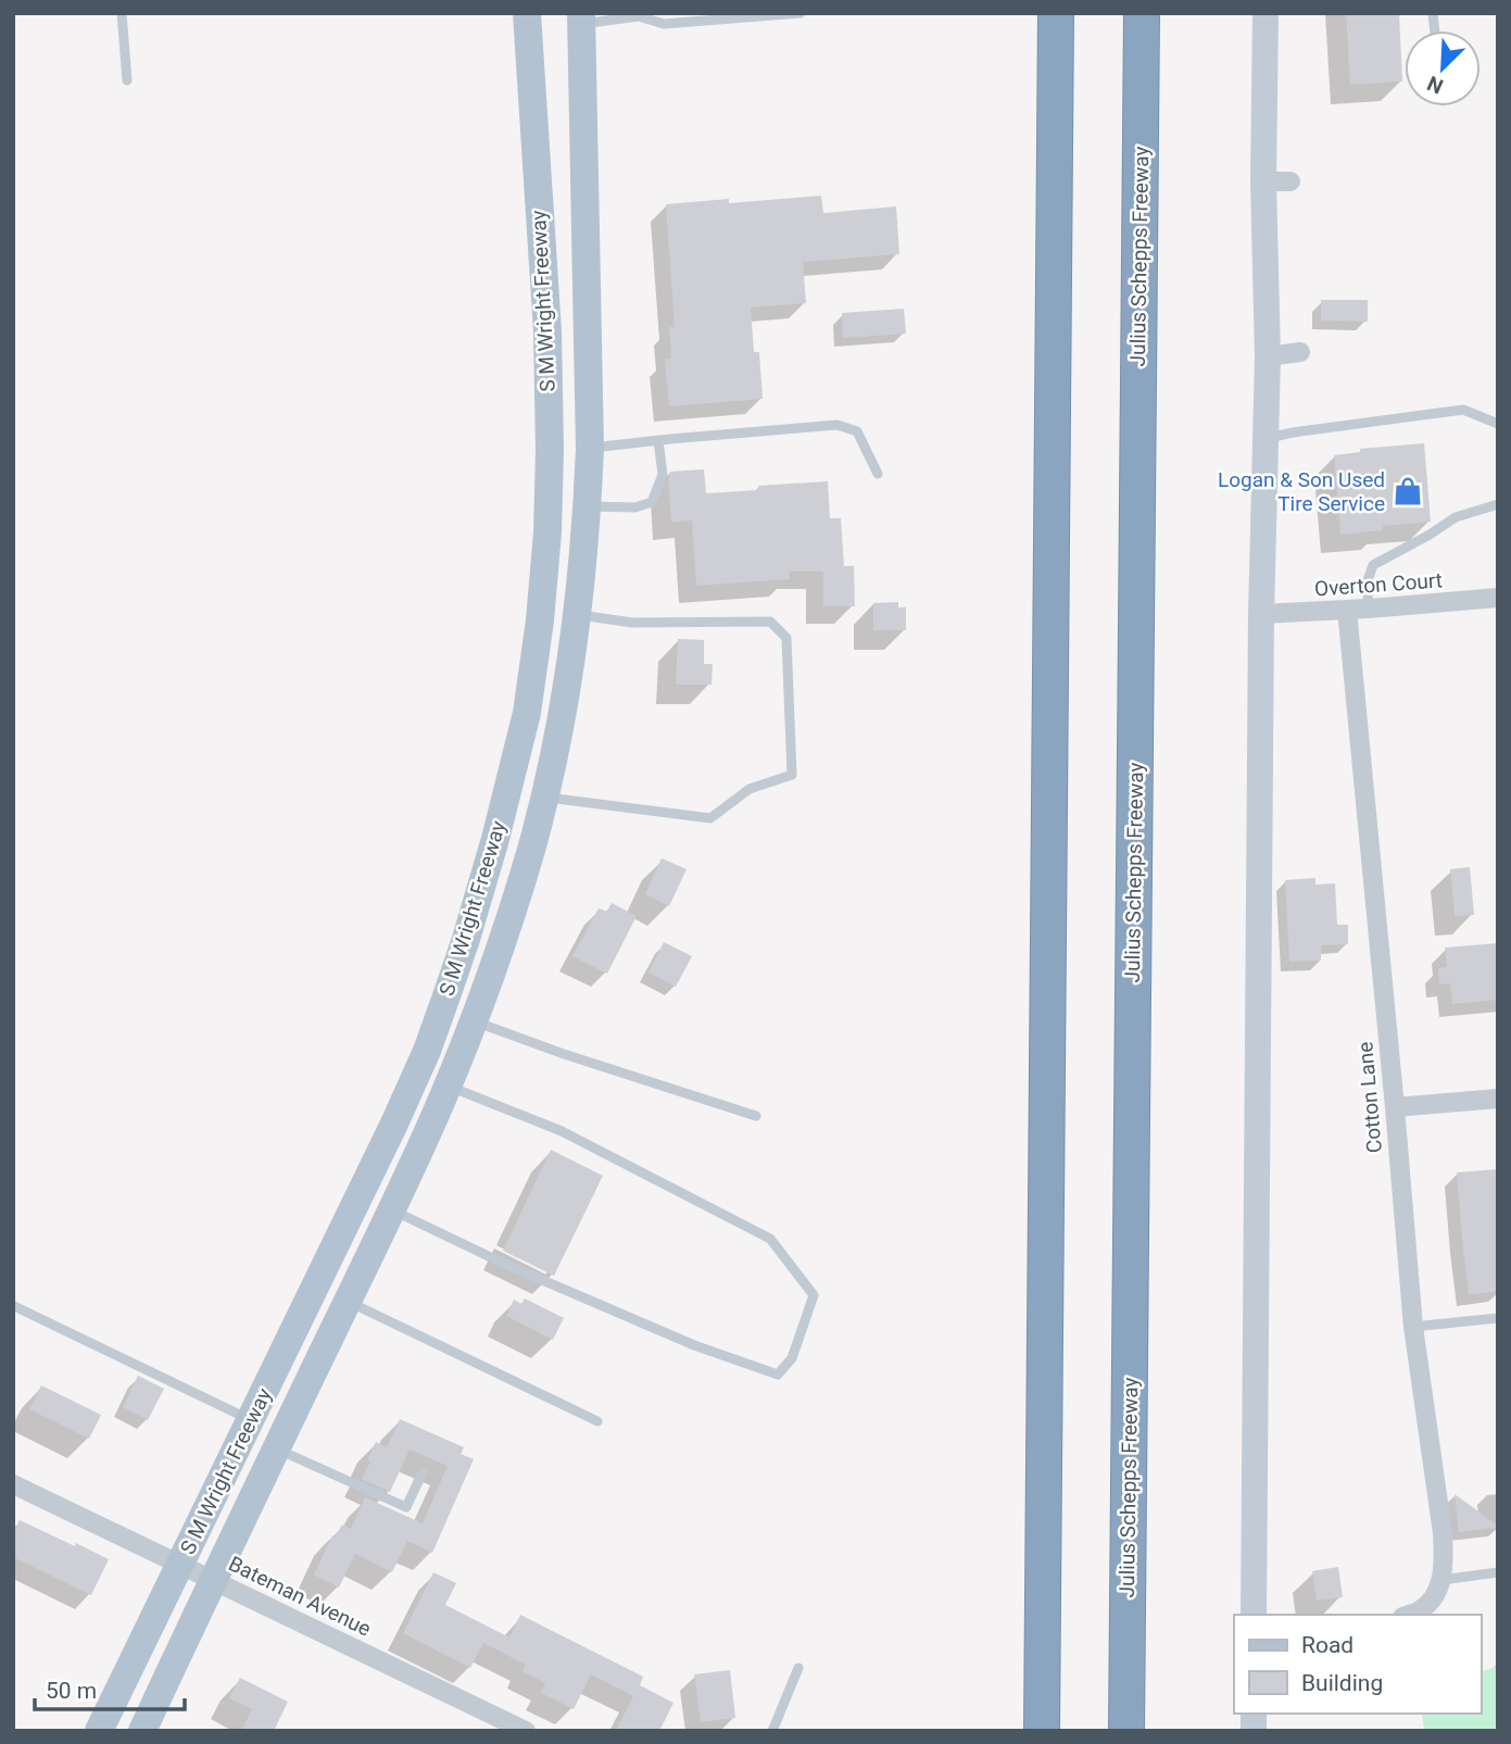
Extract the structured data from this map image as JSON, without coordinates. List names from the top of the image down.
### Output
{
  "streets": {
    "highway": ["Julius Schepps Freeway"],
    "main road": ["S M Wright Freeway"],
    "street": ["Overton Court", "Cotton Lane", "Bateman Avenue"]
  },
  "crossings": [
    ["S M Wright Freeway", "Bateman Avenue"],
    ["Overton Court", "Cotton Lane"]
  ],
  "places": {
    "shop": ["Logan & Son Used Tire Service"]
  },
  "legend": ["Road", "Building"],
  "scale_bar": "50 m",
  "north": "bottom left"
}
